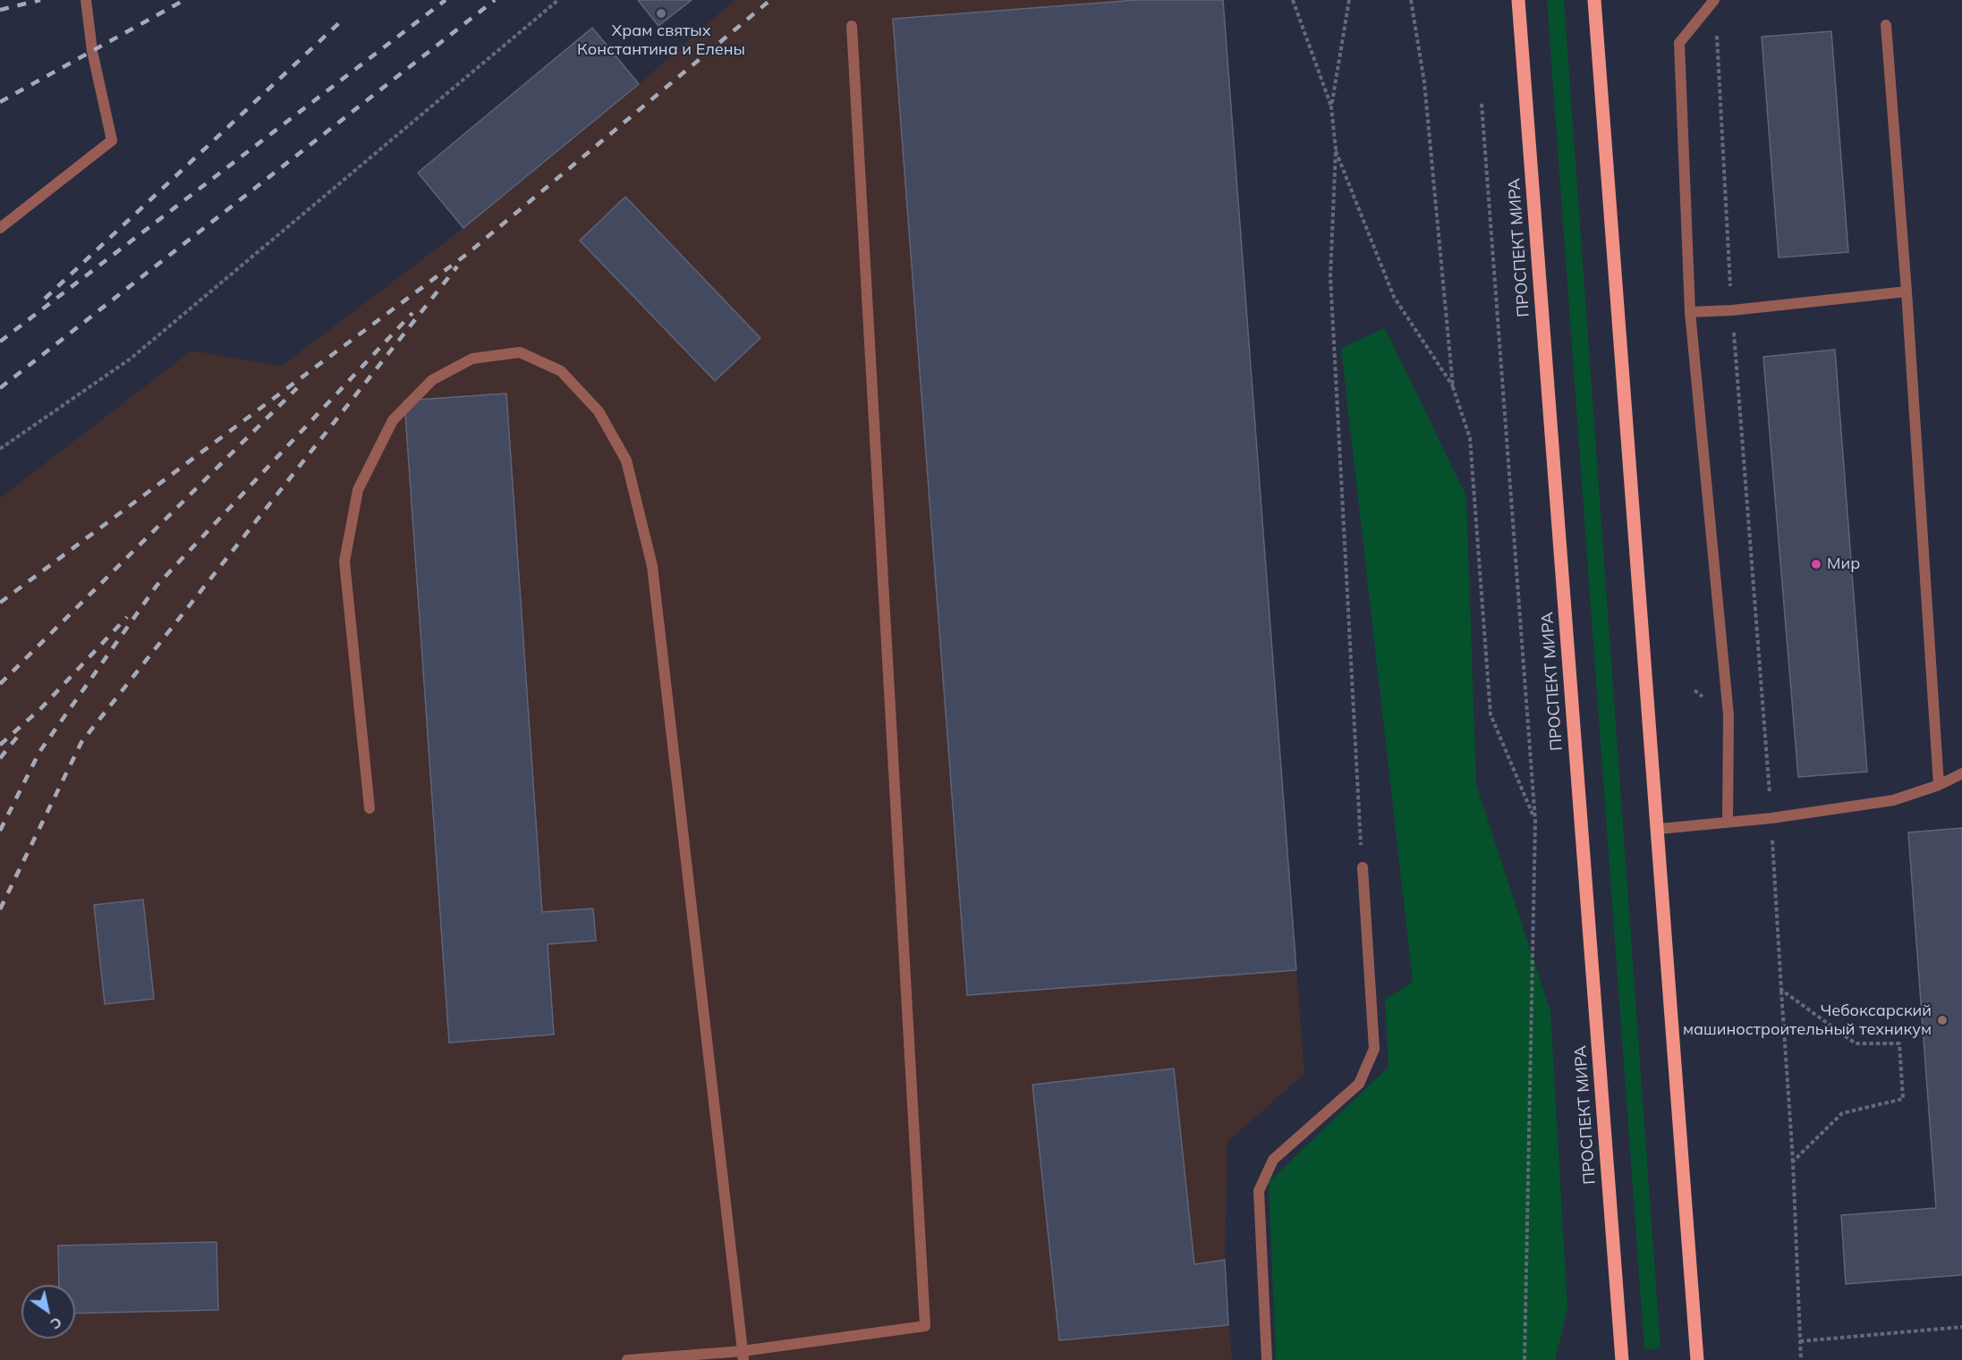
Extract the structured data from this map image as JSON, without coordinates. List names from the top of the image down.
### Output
{
  "streets": {
    "main road": ["ПРОСПЕКТ МИРА"]
  },
  "places": ["Храм святых Константина и Елены", "Мир", "Чебоксарский машиностроительный техникум"],
  "north": "bottom right"
}
